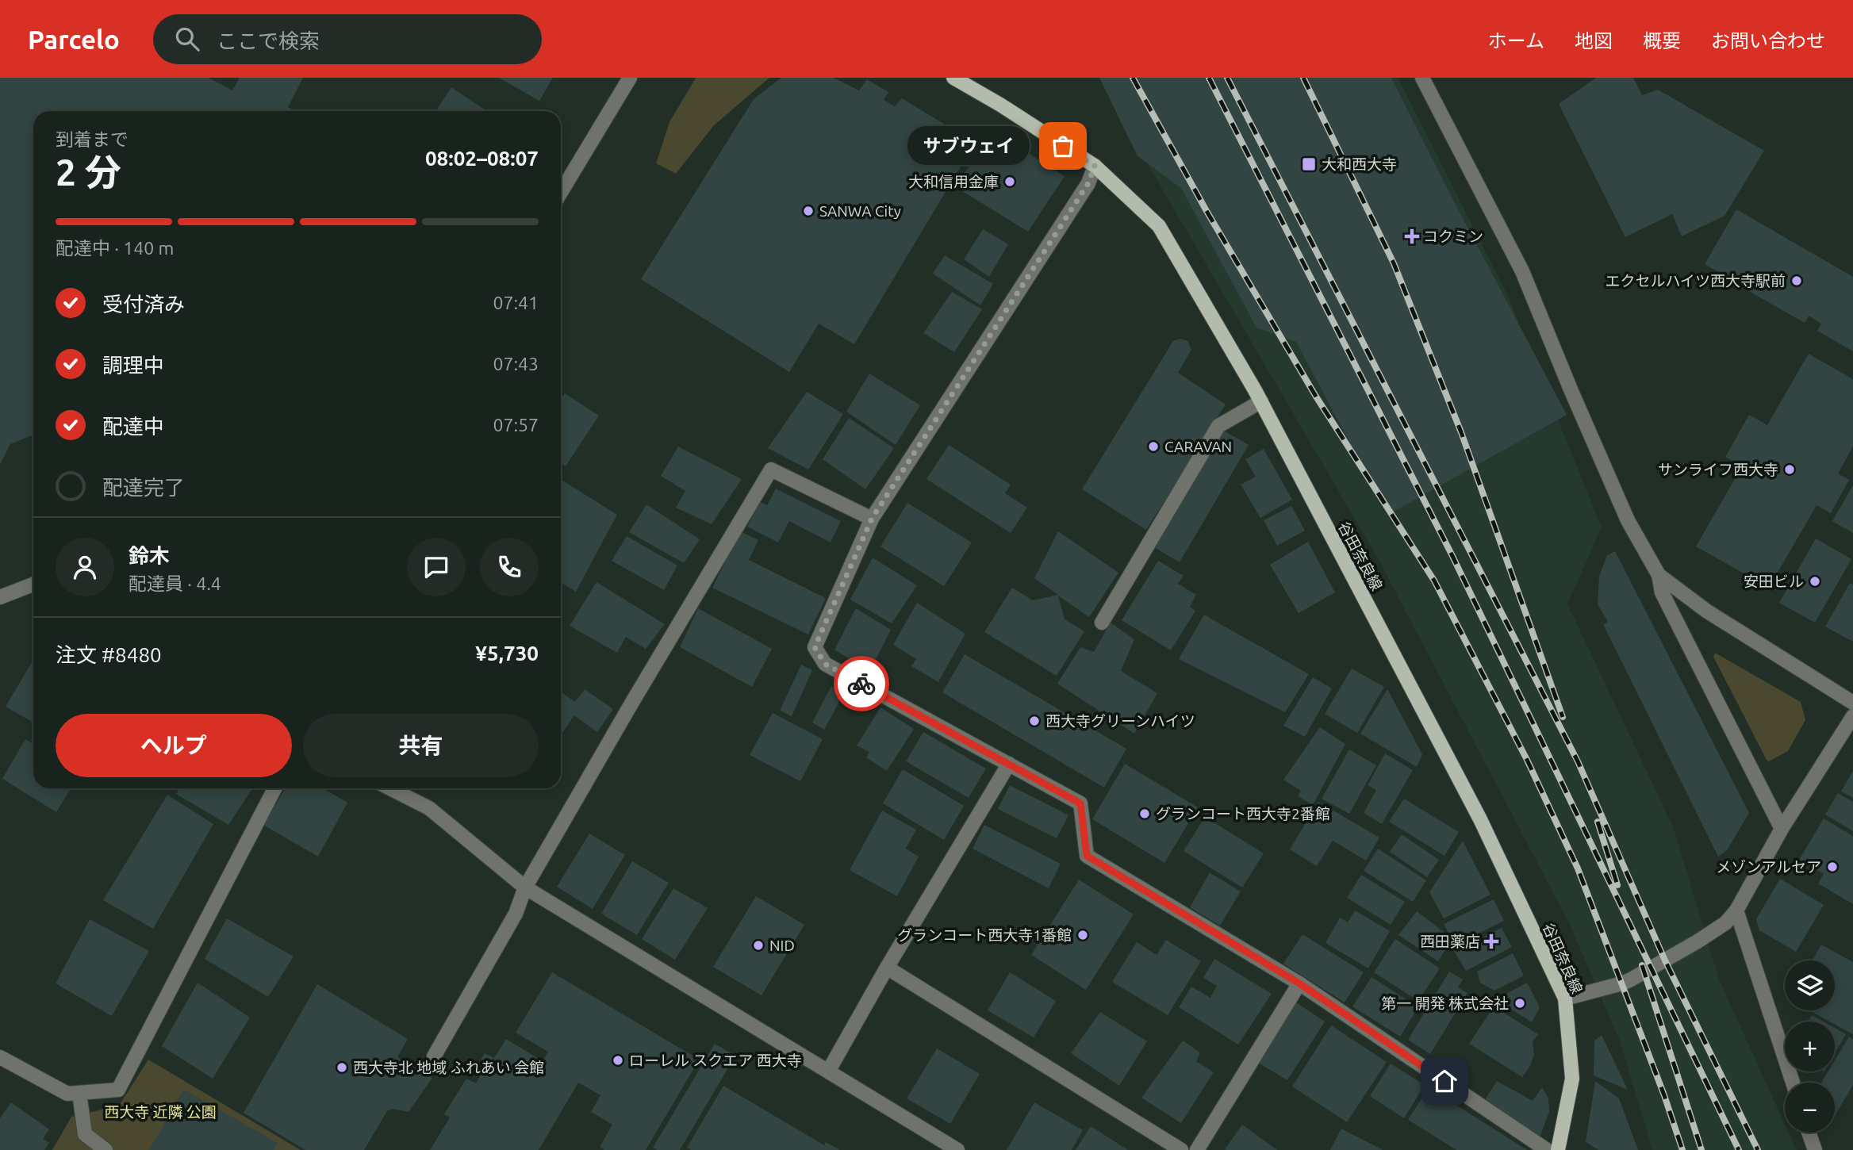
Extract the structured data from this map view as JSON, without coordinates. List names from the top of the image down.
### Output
{
  "streets": {
    "main road": ["谷田奈良線"]
  },
  "parks": ["西大寺 近隣 公園"],
  "places": {
    "other": [
      "サブウェイ",
      "大和信用金庫",
      "SANWA City",
      "エクセルハイツ西大寺駅前",
      "CARAVAN",
      "サンライフ西大寺",
      "安田ビル",
      "西大寺グリーンハイツ",
      "グランコート西大寺2番館",
      "メゾンアルセア",
      "グランコート西大寺1番館",
      "NID",
      "第一 開発 株式会社",
      "ローレル スクエア 西大寺",
      "西大寺北 地域 ふれあい 会館"
    ],
    "transit": ["大和西大寺"],
    "health": ["コクミン", "西田薬店"]
  },
  "page": {
    "header": "Parcelo",
    "search": "ここで検索",
    "nav": [
      "ホーム",
      "地図",
      "概要",
      "お問い合わせ"
    ],
    "heading": ["2 分", "到着まで", "08:02–08:07"],
    "panel": [
      "鈴木",
      "配達員 · 4.4",
      "注文 #8480",
      "¥5,730"
    ],
    "bubble": "サブウェイ",
    "bar": "配達中 · 140 m",
    "list": [
      ["受付済み", "07:41"],
      ["調理中", "07:43"],
      ["配達中", "07:57"],
      "配達完了"
    ],
    "buttons": ["ヘルプ", "共有"],
    "map_buttons": ["+", "−"]
  }
}
